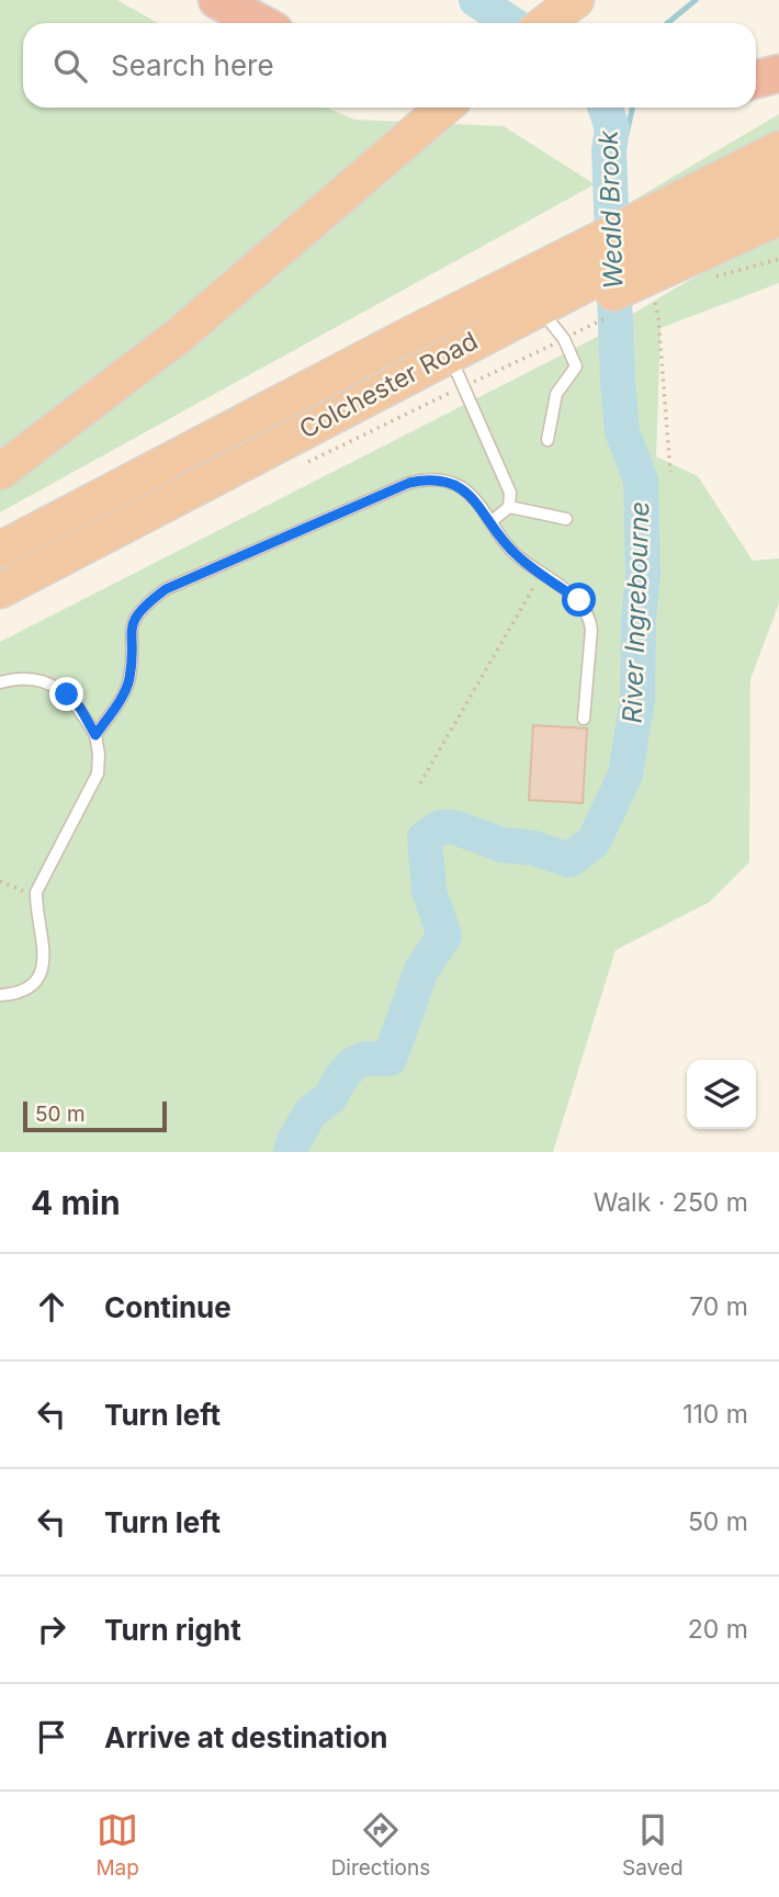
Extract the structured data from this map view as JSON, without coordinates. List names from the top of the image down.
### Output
{
  "streets": {
    "highway": ["Colchester Road"]
  },
  "water": ["Weald Brook", "River Ingrebourne"],
  "scale_bar": "50 m",
  "page": {
    "search": "Search here",
    "scale": "50 m",
    "heading": ["4 min", "Walk · 250 m"],
    "list": [
      ["Continue", "70 m"],
      ["Turn left", "110 m"],
      ["Turn left", "50 m"],
      ["Turn right", "20 m"],
      "Arrive at destination"
    ],
    "nav": ["Map", "Directions", "Saved"]
  }
}
